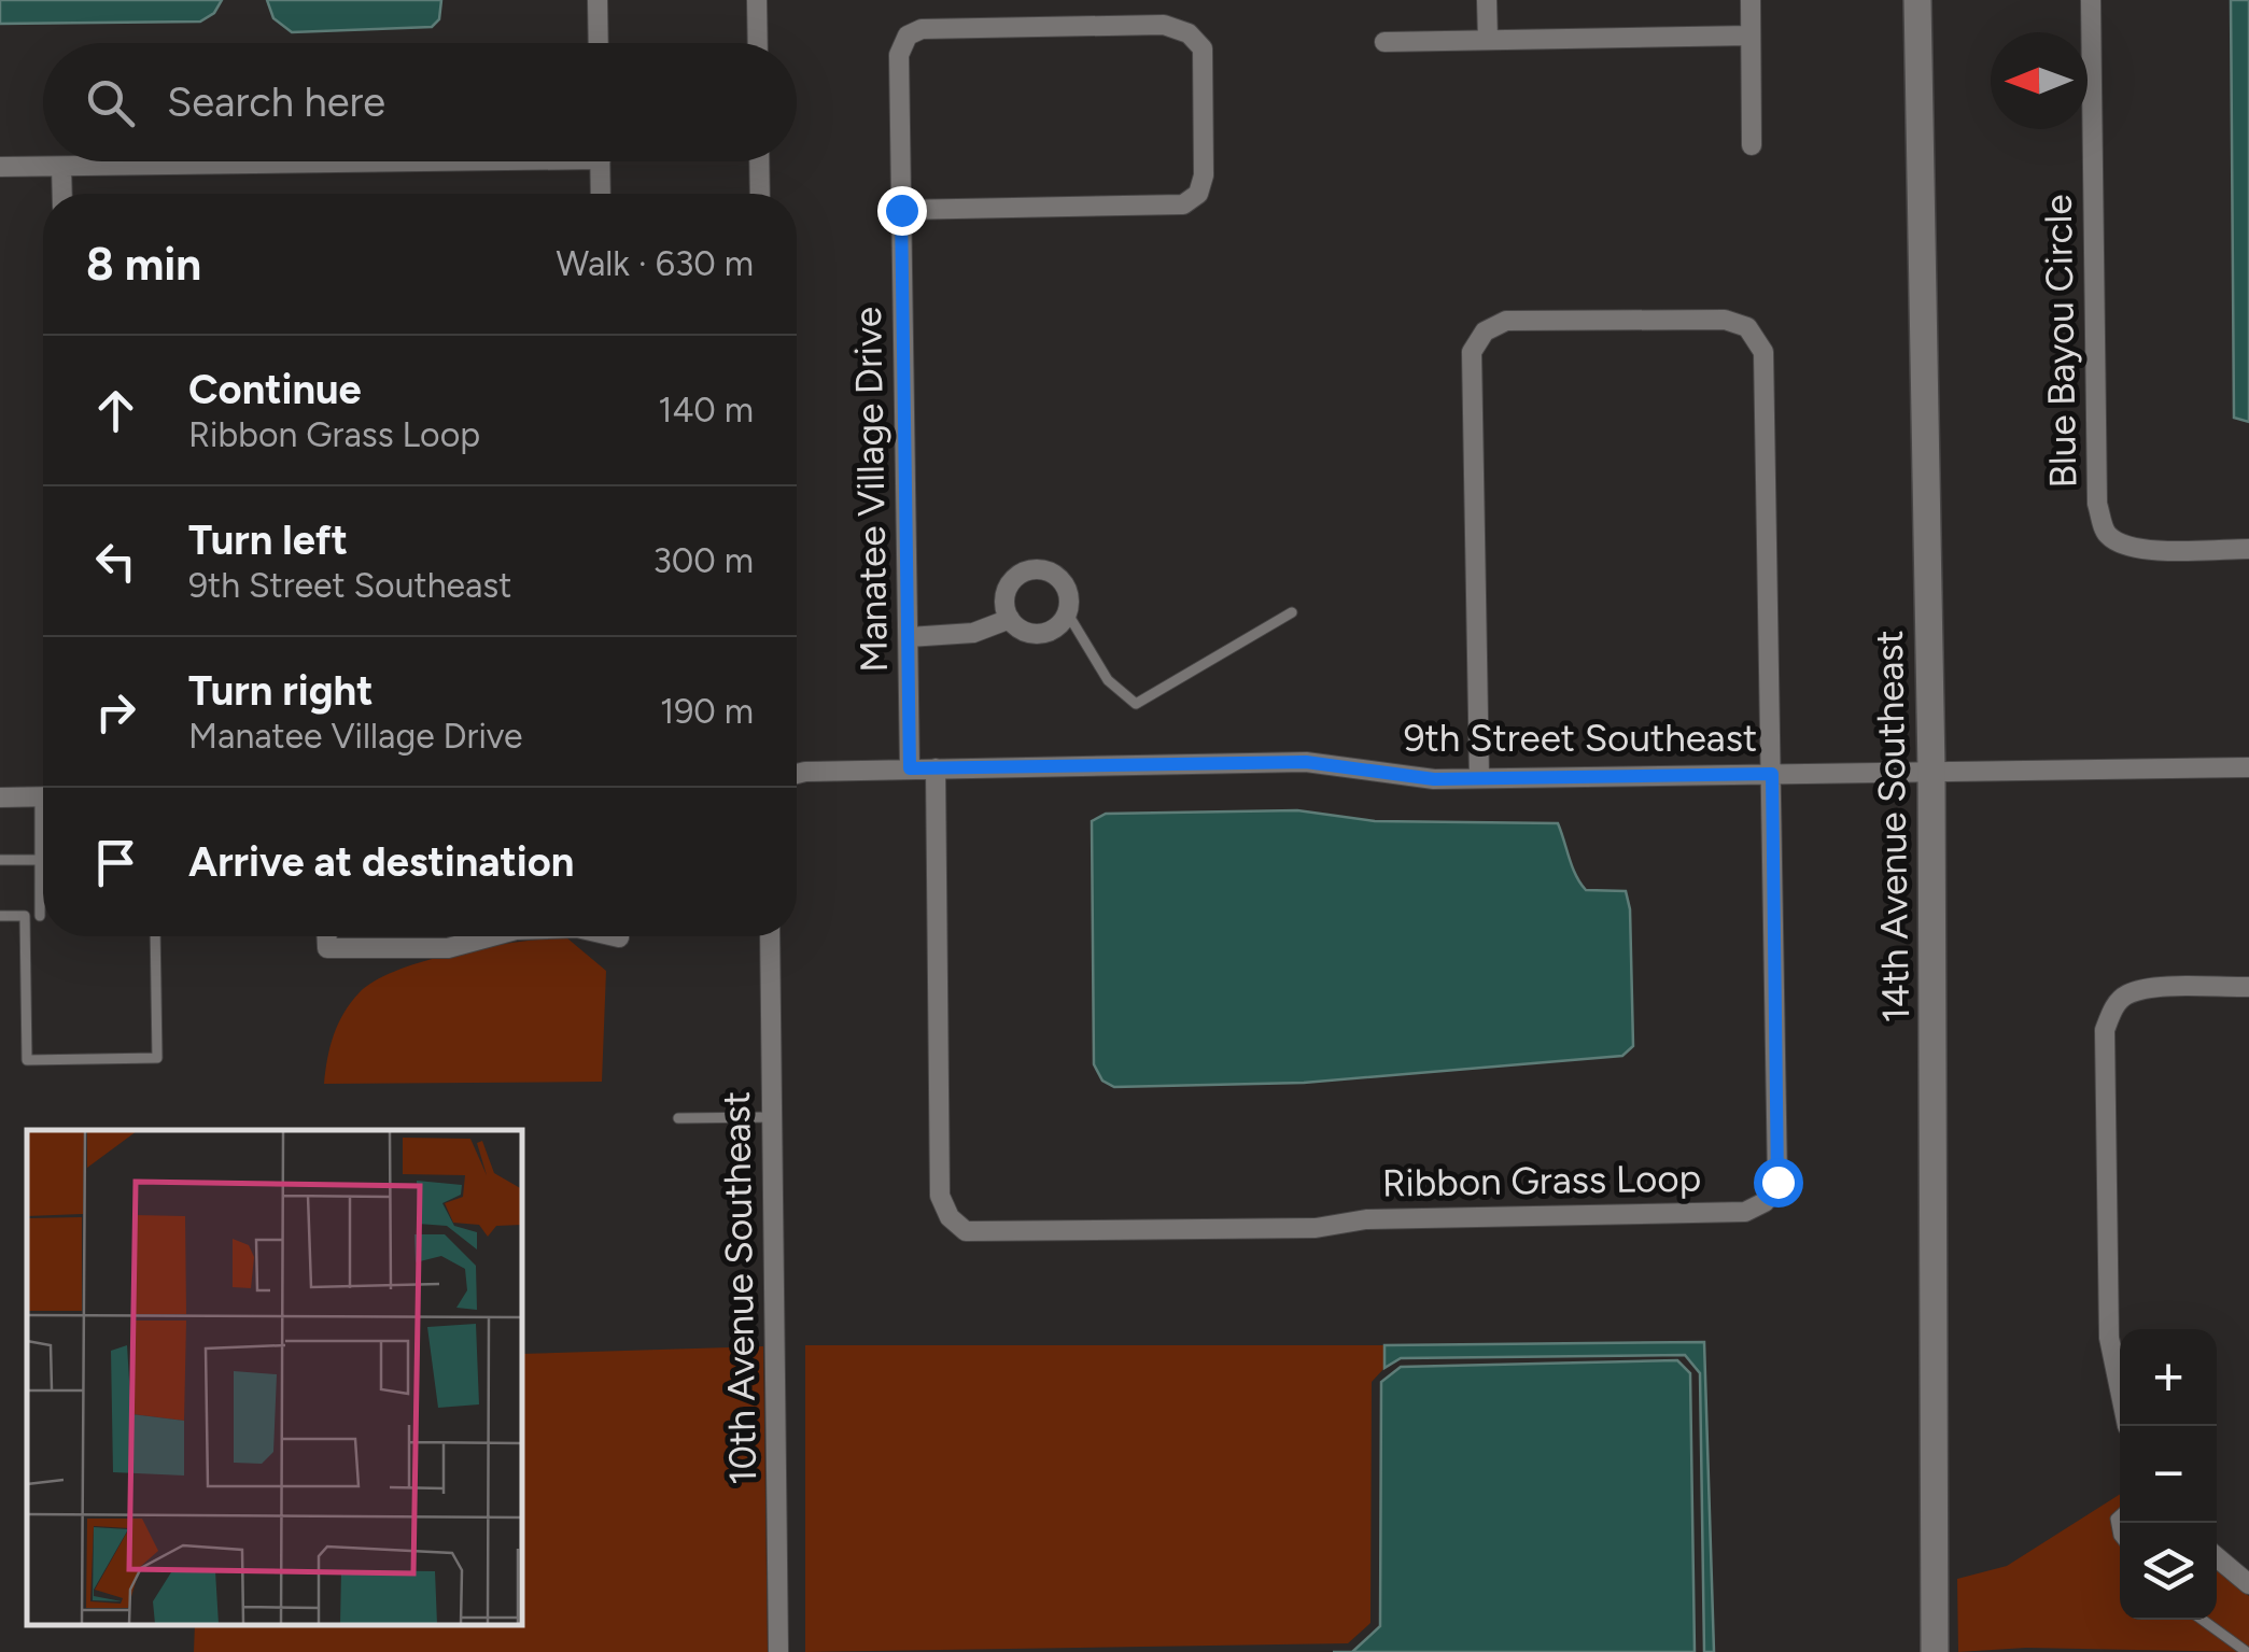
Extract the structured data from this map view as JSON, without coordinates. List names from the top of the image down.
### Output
{
  "streets": {
    "street": [
      "Blue Bayou Circle",
      "Manatee Village Drive",
      "9th Street Southeast",
      "14th Avenue Southeast",
      "Ribbon Grass Loop",
      "10th Avenue Southeast"
    ]
  },
  "crossings": [
    ["Manatee Village Drive", "9th Street Southeast"],
    ["9th Street Southeast", "14th Avenue Southeast"],
    ["9th Street Southeast", "Ribbon Grass Loop"]
  ],
  "north": "left",
  "page": {
    "search": "Search here",
    "heading": ["8 min", "Walk · 630 m"],
    "list": [
      ["Continue", "Ribbon Grass Loop", "140 m"],
      ["Turn left", "9th Street Southeast", "300 m"],
      ["Turn right", "Manatee Village Drive", "190 m"],
      "Arrive at destination"
    ],
    "map_buttons": ["+", "−"]
  }
}
